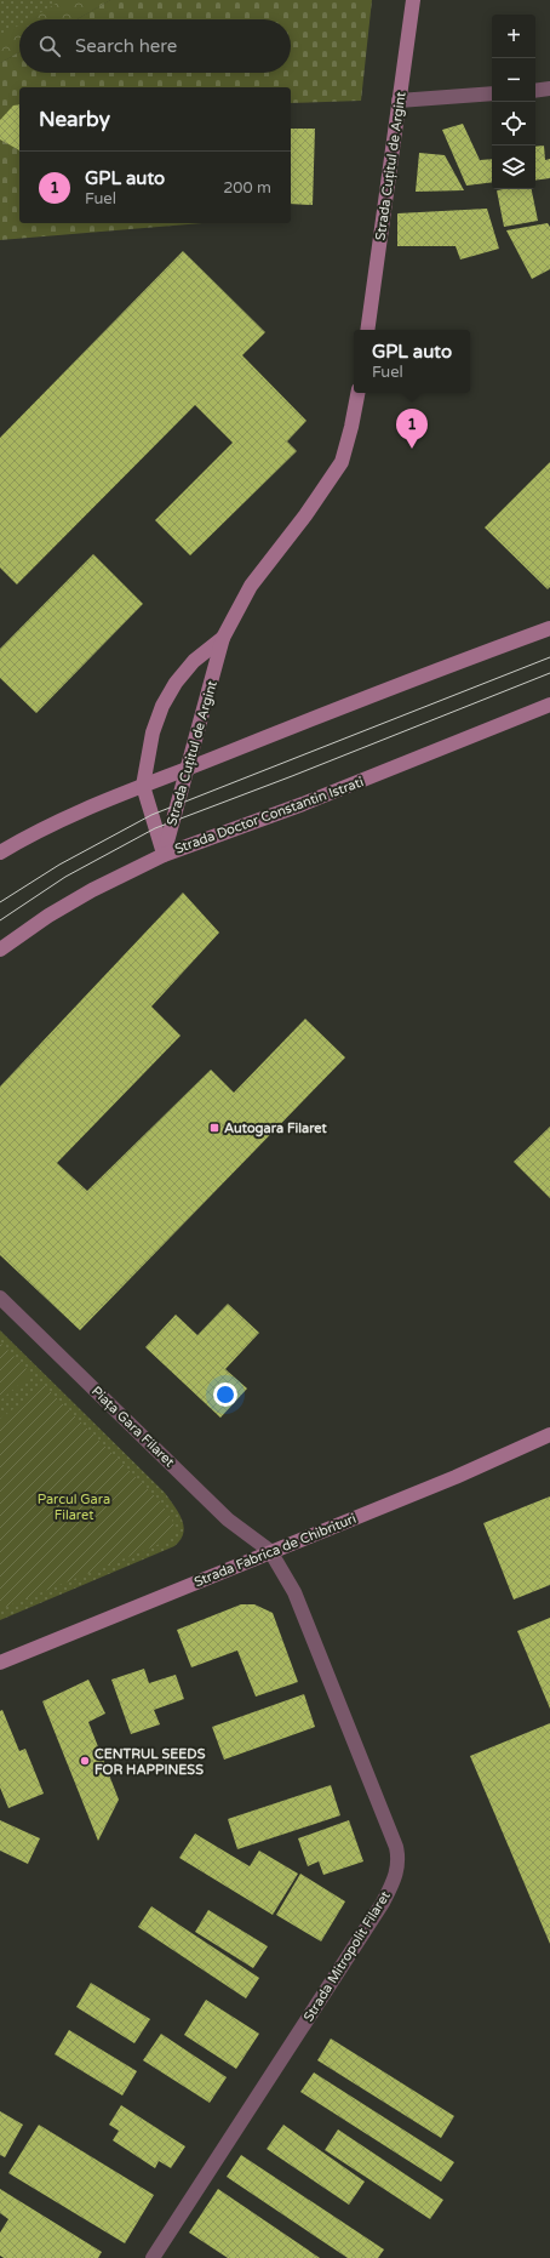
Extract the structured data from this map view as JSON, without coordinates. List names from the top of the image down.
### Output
{
  "streets": {
    "street": [
      "Strada Cuțitul de Argint",
      "Strada Doctor Constantin Istrati",
      "Piața Gara Filaret",
      "Strada Fabrica de Chibrituri",
      "Strada Mitropolit Filaret"
    ]
  },
  "crossings": [
    ["Strada Cuțitul de Argint", "Strada Doctor Constantin Istrati"],
    ["Piața Gara Filaret", "Strada Fabrica de Chibrituri"],
    ["Piața Gara Filaret", "Strada Mitropolit Filaret"],
    ["Strada Fabrica de Chibrituri", "Strada Mitropolit Filaret"]
  ],
  "parks": ["Parcul Gara Filaret"],
  "places": {
    "transit": ["Autogara Filaret"],
    "other": ["CENTRUL SEEDS FOR HAPPINESS"]
  },
  "page": {
    "map_buttons": ["+", "−"],
    "search": "Search here",
    "heading": "Nearby",
    "list": [
      {
        "mark": "1",
        "name": "GPL auto",
        "note": "Fuel",
        "value": "200 m"
      }
    ],
    "popup": ["GPL auto", "Fuel"],
    "pins": "1"
  }
}
